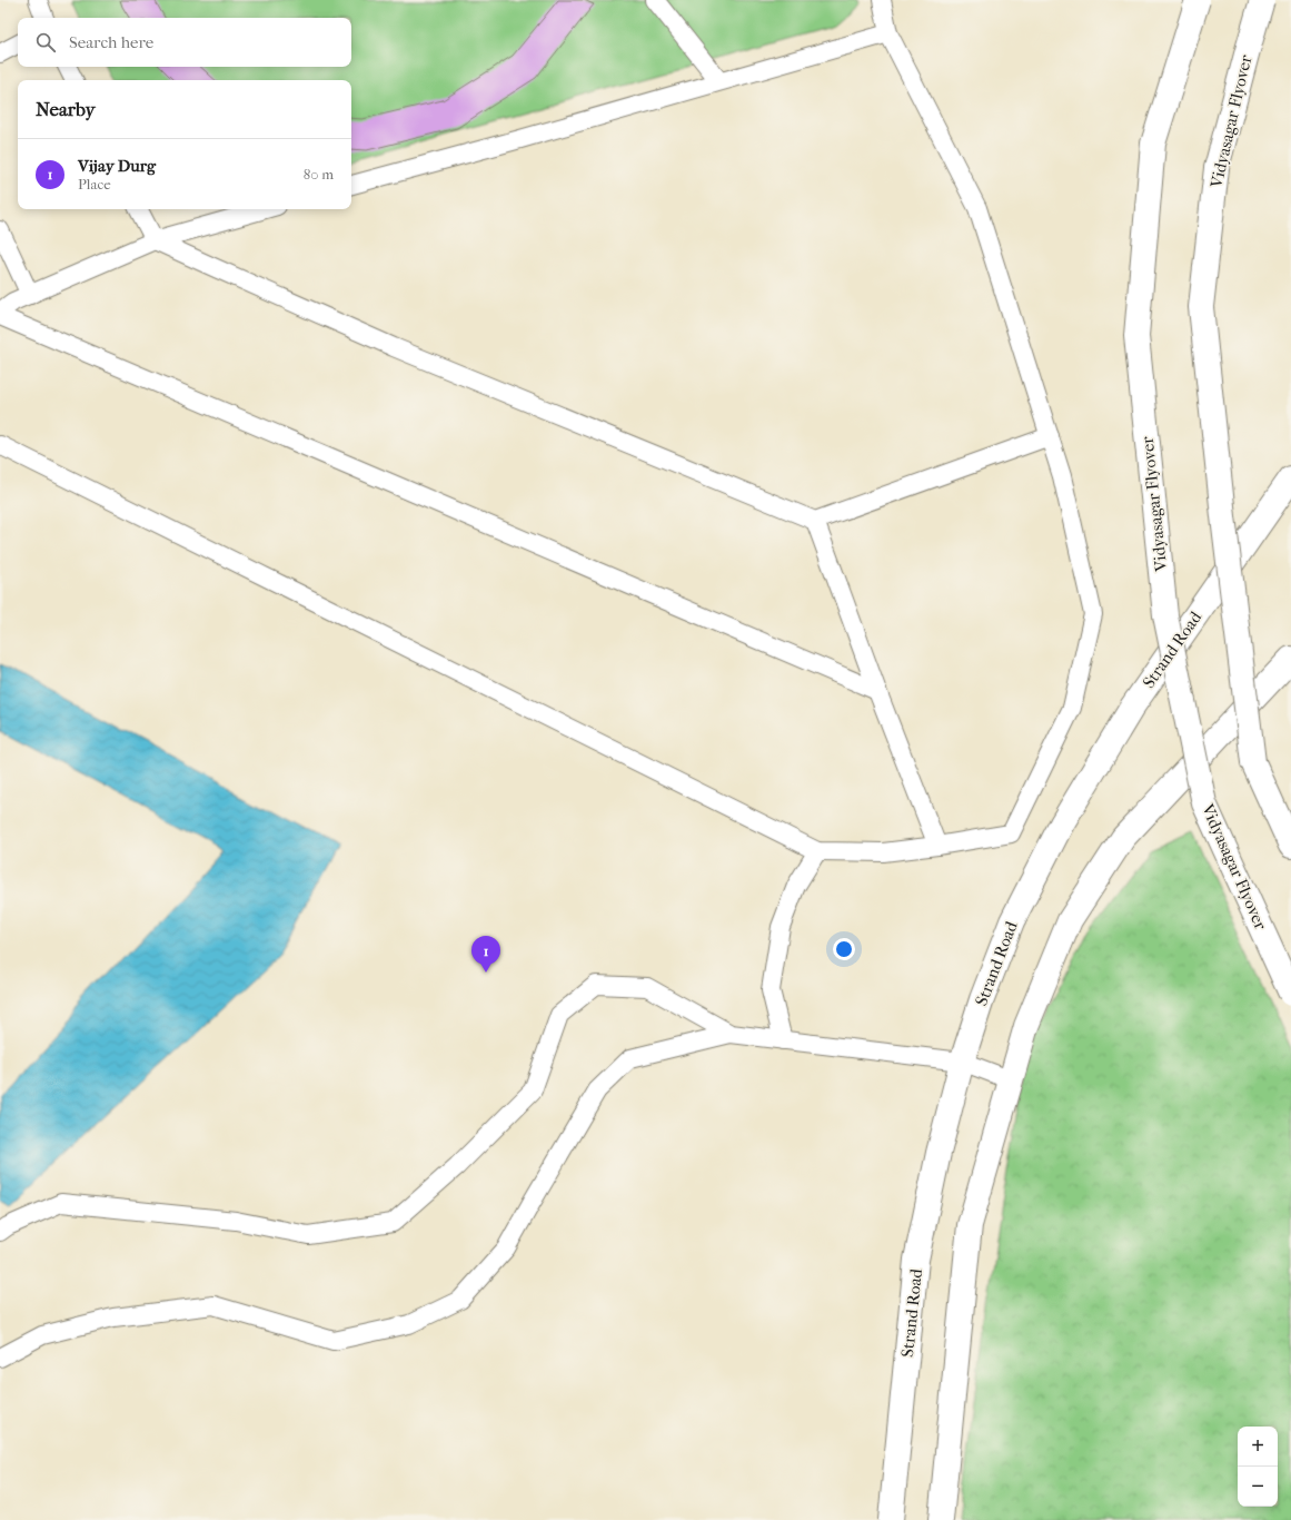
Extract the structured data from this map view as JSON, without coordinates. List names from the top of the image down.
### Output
{
  "streets": {
    "main road": ["Vidyasagar Flyover", "Strand Road"]
  },
  "page": {
    "search": "Search here",
    "heading": "Nearby",
    "list": [
      {
        "mark": "1",
        "name": "Vijay Durg",
        "note": "Place",
        "value": "80 m"
      }
    ],
    "pins": "1",
    "map_buttons": ["+", "−"]
  }
}
